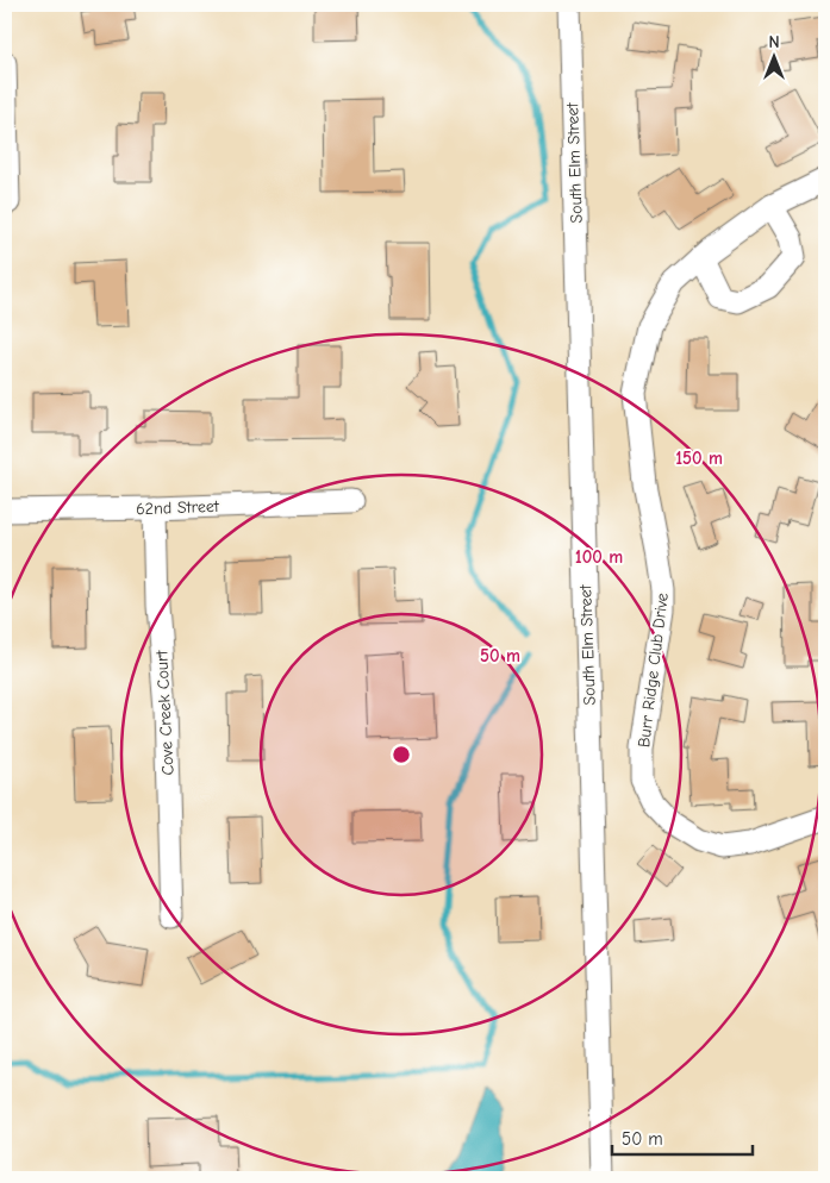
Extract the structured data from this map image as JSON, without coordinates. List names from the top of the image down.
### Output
{
  "streets": {
    "street": [
      "South Elm Street",
      "62nd Street",
      "Burr Ridge Club Drive",
      "Cove Creek Court"
    ]
  },
  "crossings": [
    ["62nd Street", "Cove Creek Court"]
  ],
  "scale_bar": "50 m",
  "north": "top",
  "rings": ["150 m", "100 m", "50 m"]
}
